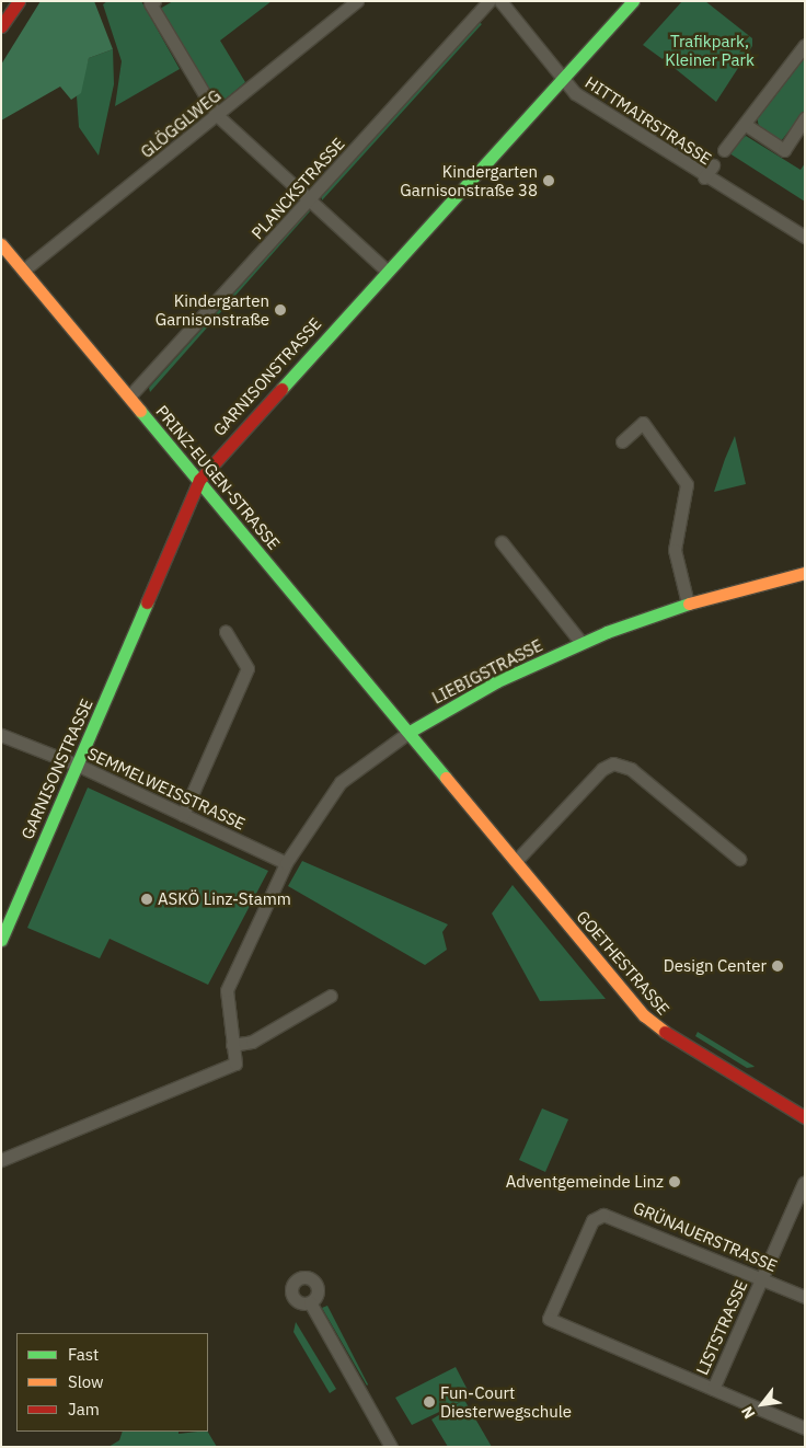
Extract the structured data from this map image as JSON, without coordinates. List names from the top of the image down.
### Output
{
  "streets": {
    "main road": [
      "GARNISONSTRASSE",
      "PRINZ-EUGEN-STRASSE",
      "LIEBIGSTRASSE",
      "GOETHESTRASSE"
    ],
    "street": [
      "HITTMAIRSTRASSE",
      "GLÖGGLWEG",
      "PLANCKSTRASSE",
      "SEMMELWEISSTRASSE",
      "GRÜNAUERSTRASSE",
      "LISTSTRASSE"
    ]
  },
  "crossings": [
    ["HITTMAIRSTRASSE", "GARNISONSTRASSE"],
    ["GLÖGGLWEG", "PRINZ-EUGEN-STRASSE"],
    ["PLANCKSTRASSE", "PRINZ-EUGEN-STRASSE"],
    ["GARNISONSTRASSE", "PRINZ-EUGEN-STRASSE"],
    ["GARNISONSTRASSE", "SEMMELWEISSTRASSE"],
    ["PRINZ-EUGEN-STRASSE", "LIEBIGSTRASSE"],
    ["PRINZ-EUGEN-STRASSE", "GOETHESTRASSE"],
    ["LIEBIGSTRASSE", "GOETHESTRASSE"],
    ["GRÜNAUERSTRASSE", "LISTSTRASSE"]
  ],
  "parks": ["Trafikpark, Kleiner Park"],
  "places": [
    "Kindergarten Garnisonstraße 38",
    "Kindergarten Garnisonstraße",
    "ASKÖ Linz-Stamm",
    "Design Center",
    "Adventgemeinde Linz",
    "Fun-Court Diesterwegschule"
  ],
  "legend": ["Fast", "Slow", "Jam"],
  "north": "bottom left"
}
